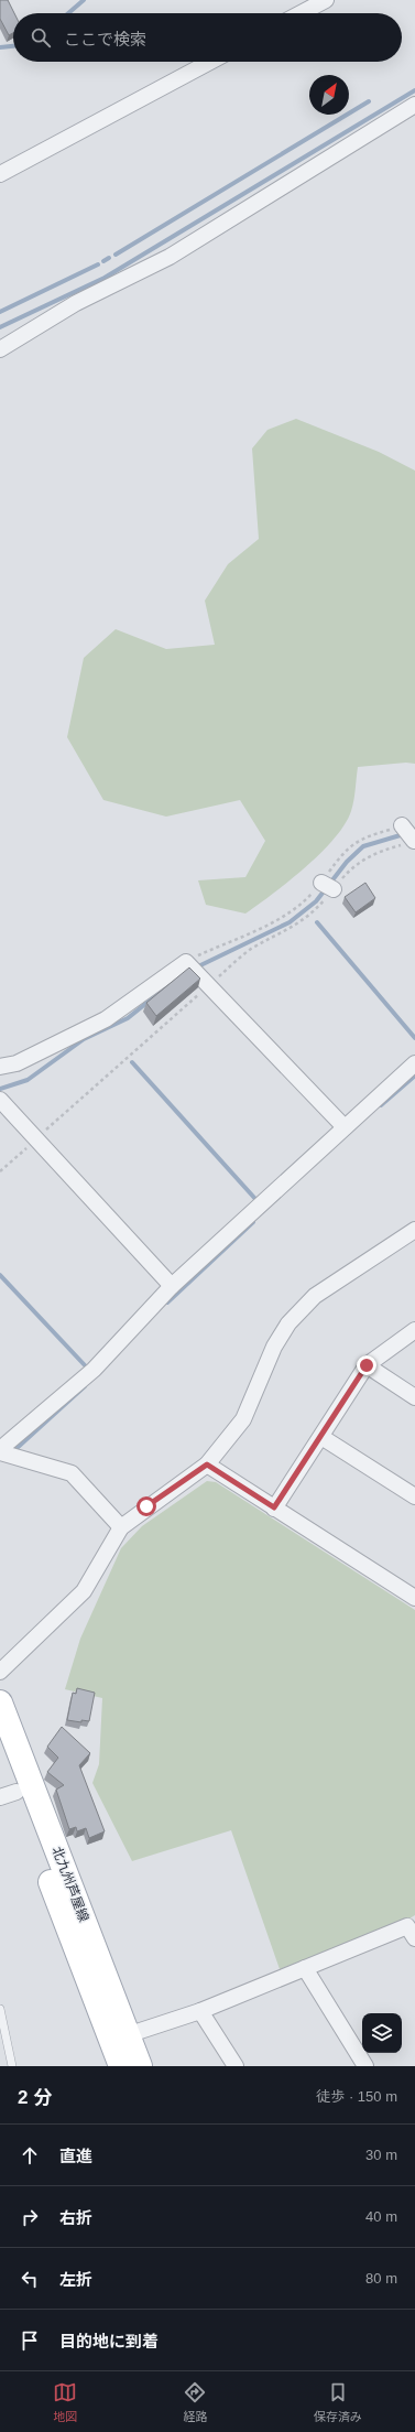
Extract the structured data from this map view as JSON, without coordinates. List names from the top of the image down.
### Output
{
  "streets": {
    "main road": ["北九州芦屋線"]
  },
  "north": "top right",
  "page": {
    "search": "ここで検索",
    "heading": ["2 分", "徒歩 · 150 m"],
    "list": [
      ["直進", "30 m"],
      ["右折", "40 m"],
      ["左折", "80 m"],
      "目的地に到着"
    ],
    "nav": ["地図", "経路", "保存済み"]
  }
}
